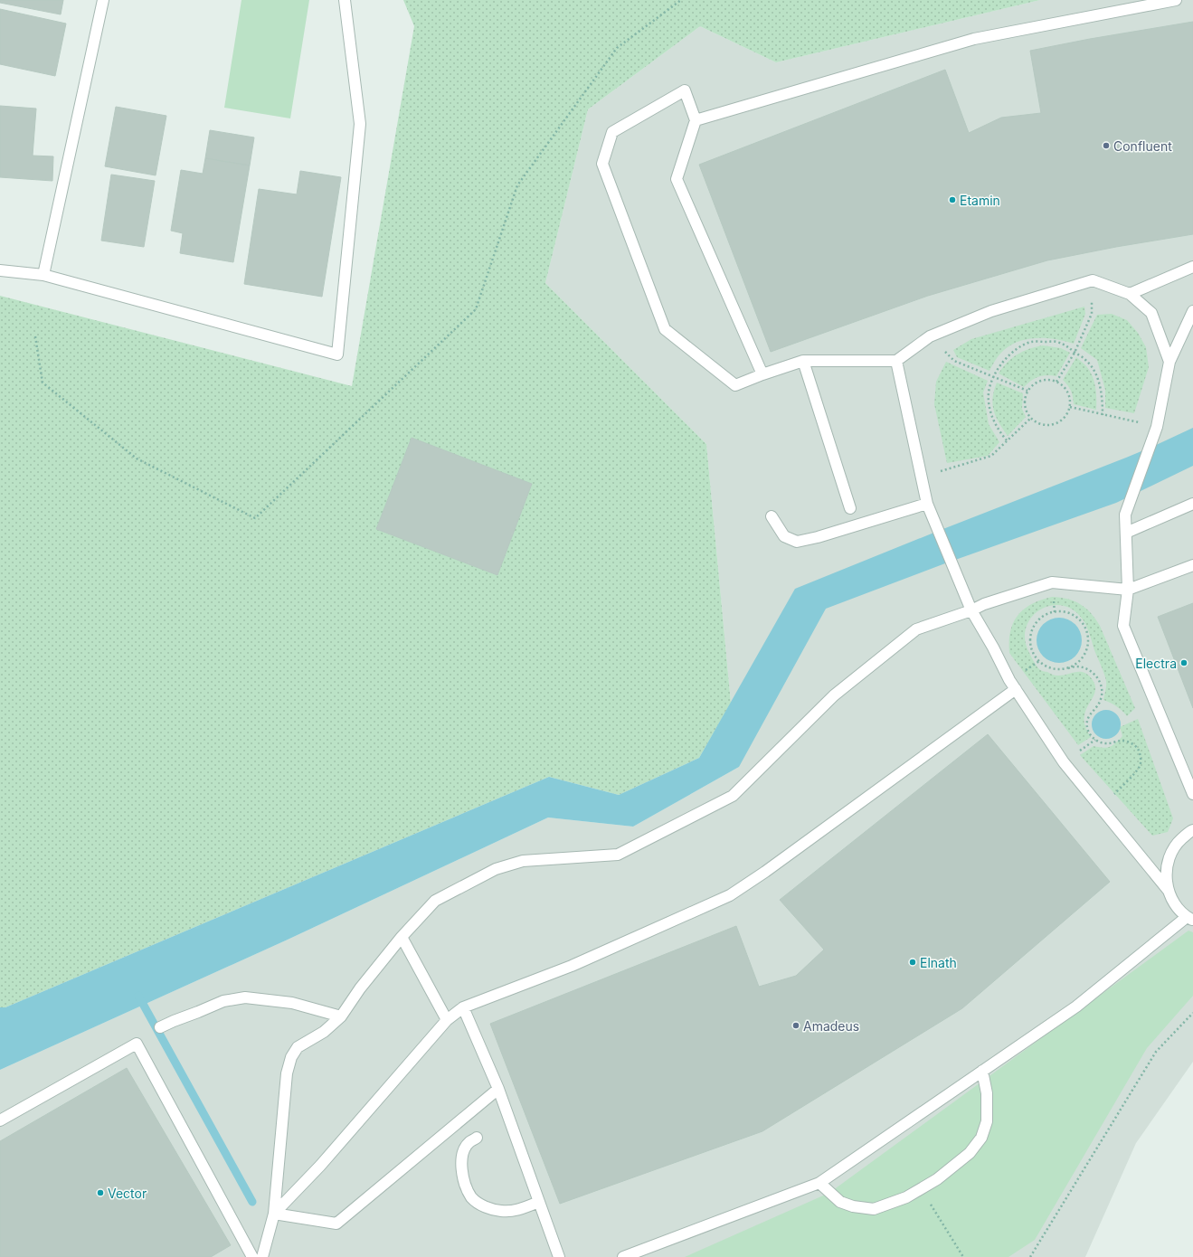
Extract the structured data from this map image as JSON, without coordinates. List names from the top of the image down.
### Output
{
  "places": [
    "Confluent",
    "Etamin",
    "Electra",
    "Elnath",
    "Amadeus",
    "Vector"
  ]
}
